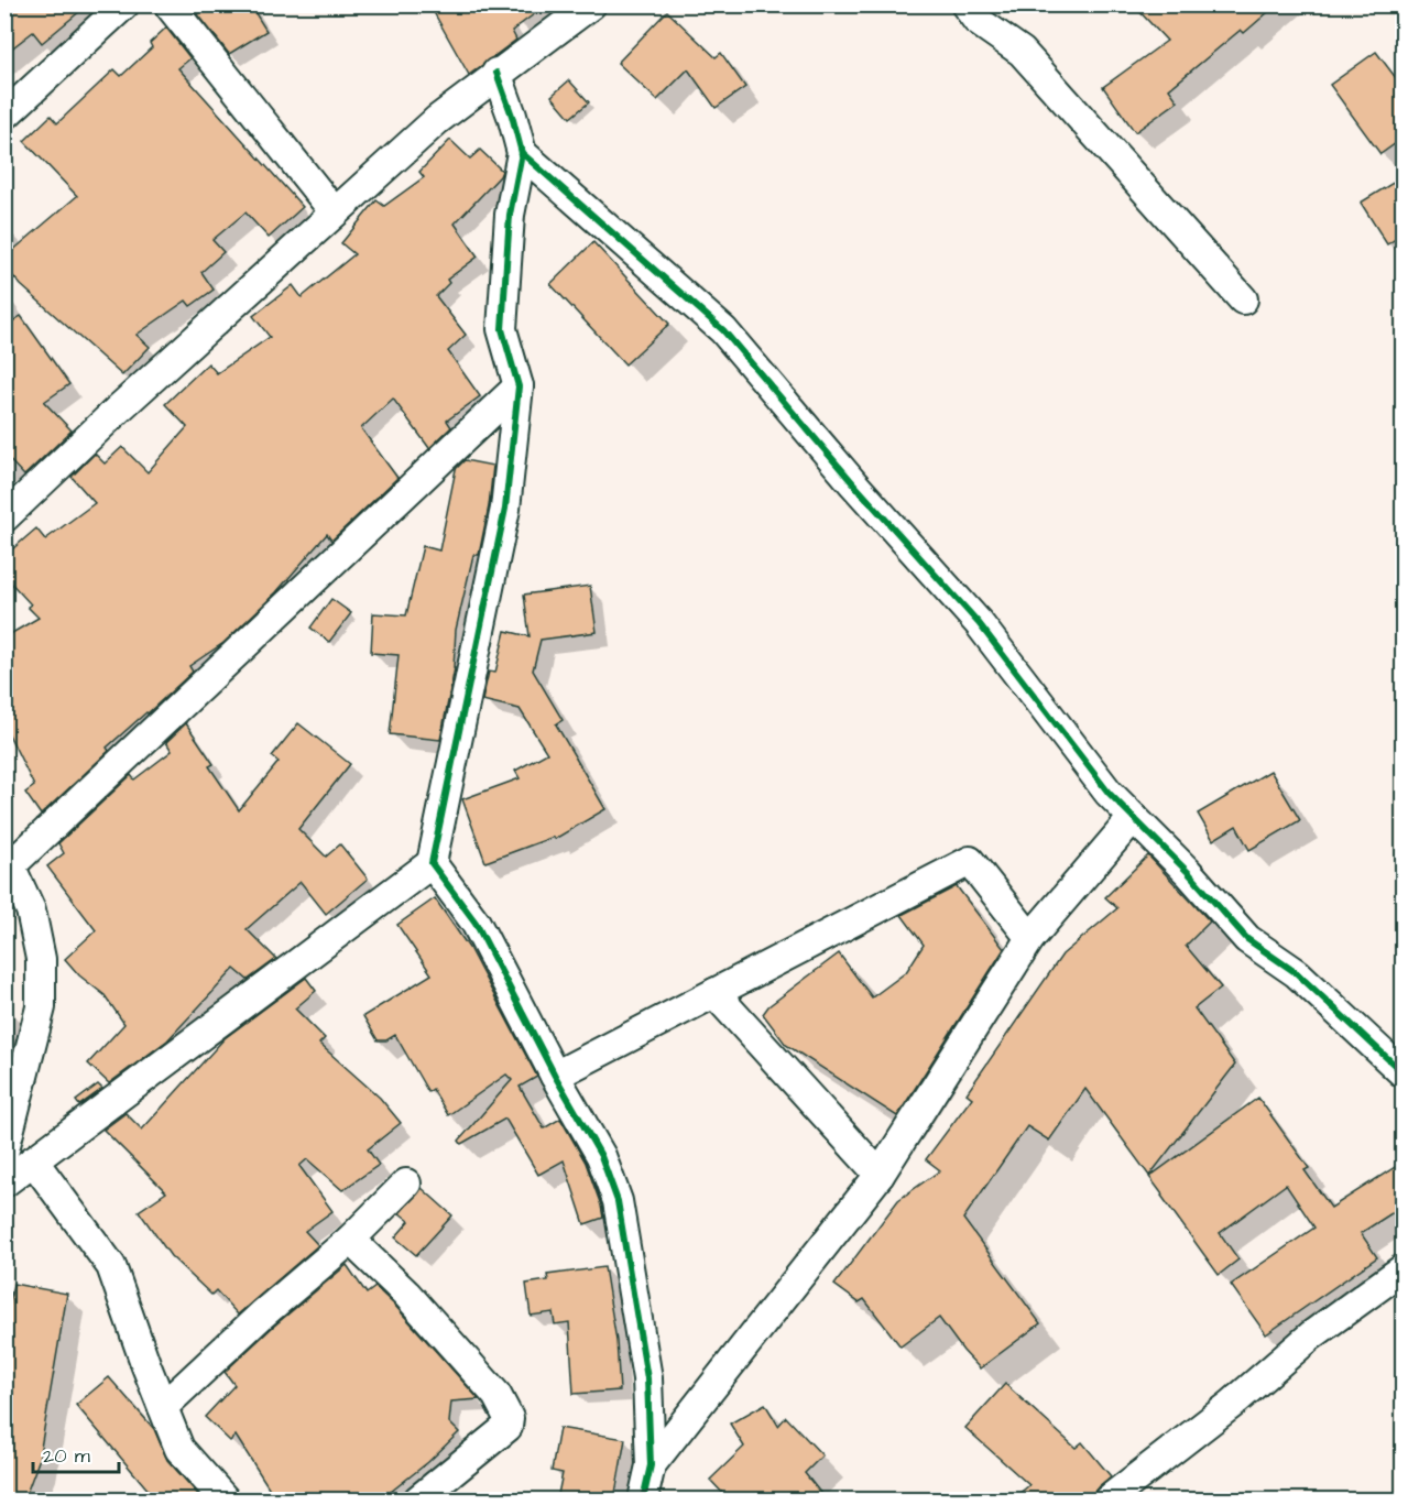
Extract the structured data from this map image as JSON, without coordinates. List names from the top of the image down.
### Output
{
  "scale_bar": "20 m"
}
